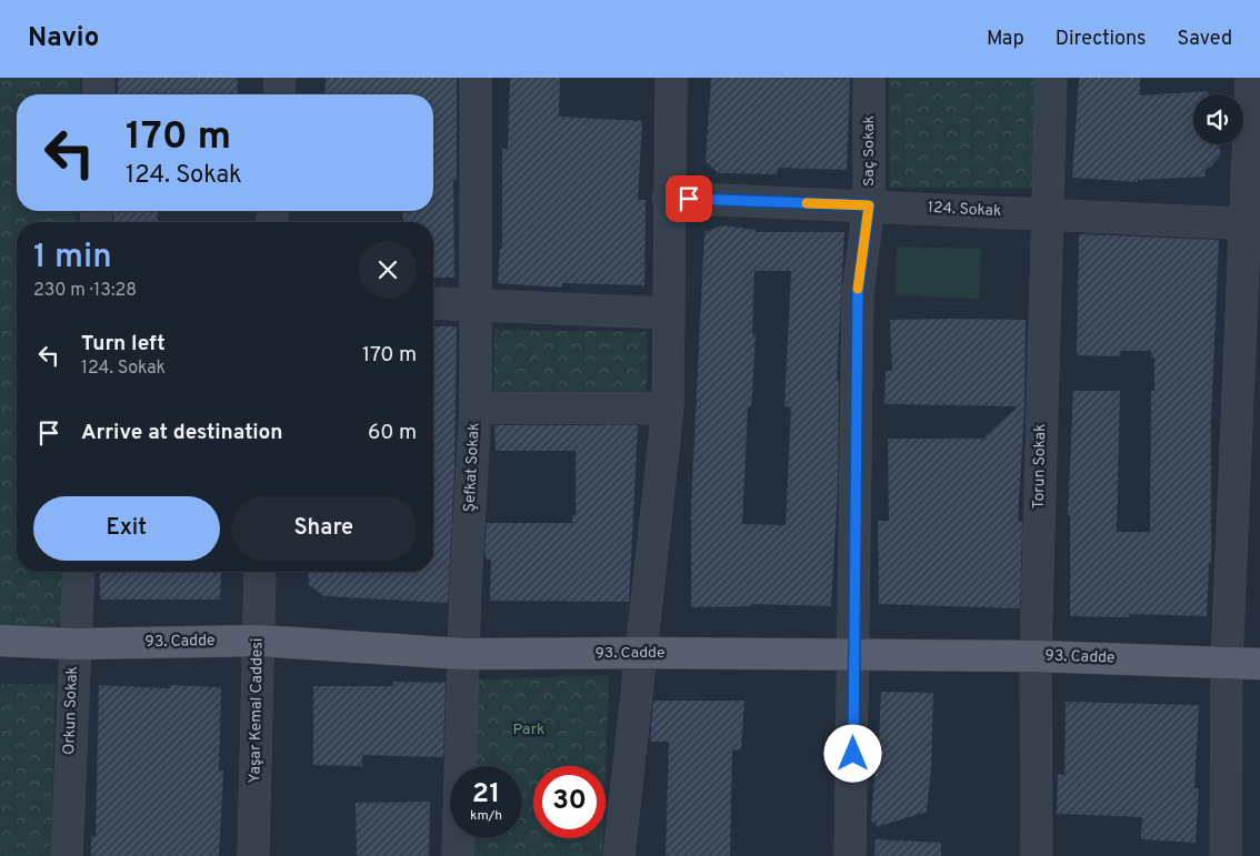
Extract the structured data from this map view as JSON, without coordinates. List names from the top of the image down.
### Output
{
  "streets": {
    "main road": ["93. Cadde"],
    "street": [
      "Saç Sokak",
      "124. Sokak",
      "Torun Sokak",
      "Şefkat Sokak",
      "Orkun Sokak",
      "Yaşar Kemal Caddesi"
    ]
  },
  "crossings": [
    ["Saç Sokak", "124. Sokak"],
    ["Saç Sokak", "93. Cadde"],
    ["124. Sokak", "Torun Sokak"],
    ["Torun Sokak", "93. Cadde"],
    ["Şefkat Sokak", "93. Cadde"],
    ["93. Cadde", "Orkun Sokak"],
    ["93. Cadde", "Yaşar Kemal Caddesi"]
  ],
  "parks": ["Park"],
  "page": {
    "header": "Navio",
    "nav": ["Map", "Directions", "Saved"],
    "turn": ["170 m", "124. Sokak"],
    "heading": ["1 min", "230 m · 13:28"],
    "list": [
      {
        "name": "Turn left",
        "note": "124. Sokak",
        "value": "170 m"
      },
      {
        "name": "Arrive at destination",
        "value": "60 m"
      }
    ],
    "buttons": ["Exit", "Share"],
    "speed": "21 km/h",
    "limit": "30"
  }
}
